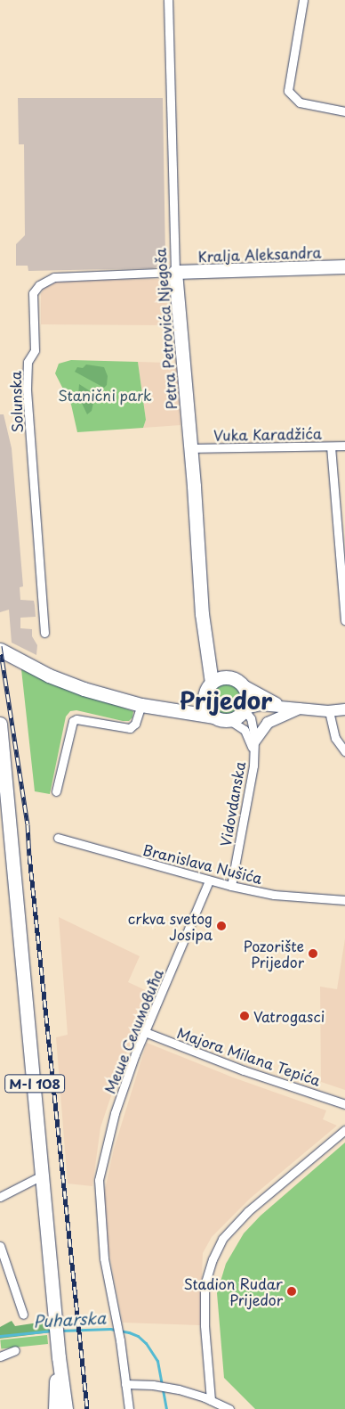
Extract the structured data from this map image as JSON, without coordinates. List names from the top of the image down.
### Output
{
  "streets": {
    "main road": ["Kralja Aleksandra", "Petra Petrovića Njegoša", "M-I 108"],
    "street": [
      "Solunska",
      "Vuka Karadžića",
      "Vidovdanska",
      "Branislava Nušića",
      "Меше Селимовића",
      "Majora Milana Tepića"
    ]
  },
  "crossings": [
    ["Kralja Aleksandra", "Petra Petrovića Njegoša"],
    ["Kralja Aleksandra", "Solunska"],
    ["Petra Petrovića Njegoša", "Solunska"],
    ["Petra Petrovića Njegoša", "Vuka Karadžića"],
    ["Petra Petrovića Njegoša", "Vidovdanska"],
    ["Vidovdanska", "Branislava Nušića"],
    ["Branislava Nušića", "Меше Селимовића"],
    ["Меше Селимовића", "Majora Milana Tepića"]
  ],
  "districts": ["Prijedor"],
  "water": ["Puharska"],
  "parks": ["Stanični park"],
  "places": [
    "crkva svetog Josipa",
    "Pozorište Prijedor",
    "Vatrogasci",
    "Stadion Rudar Prijedor"
  ]
}
